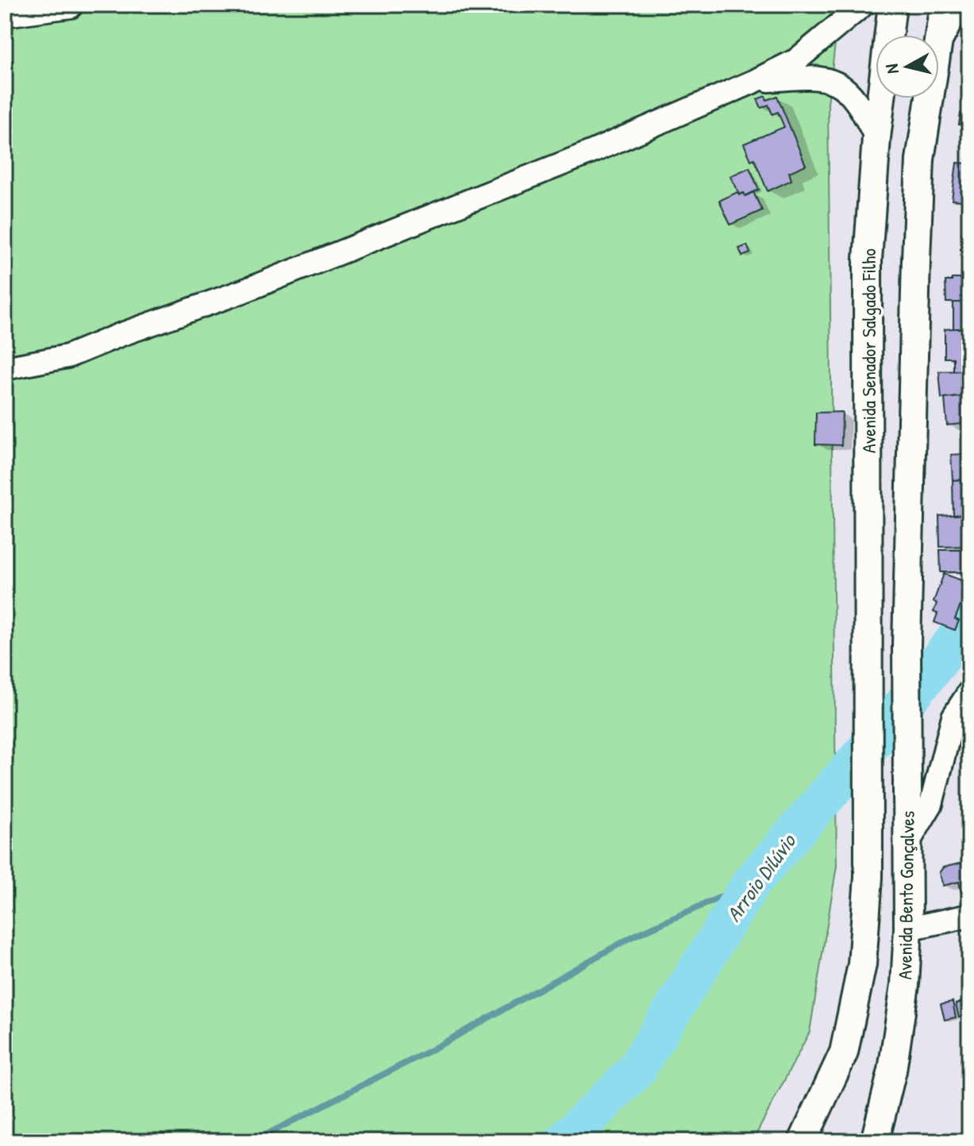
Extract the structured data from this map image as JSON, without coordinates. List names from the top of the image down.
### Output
{
  "streets": {
    "main road": ["Avenida Senador Salgado Filho", "Avenida Bento Gonçalves"]
  },
  "crossings": [
    ["Avenida Senador Salgado Filho", "Avenida Bento Gonçalves"]
  ],
  "water": ["Arroio Dilúvio"],
  "north": "left"
}
